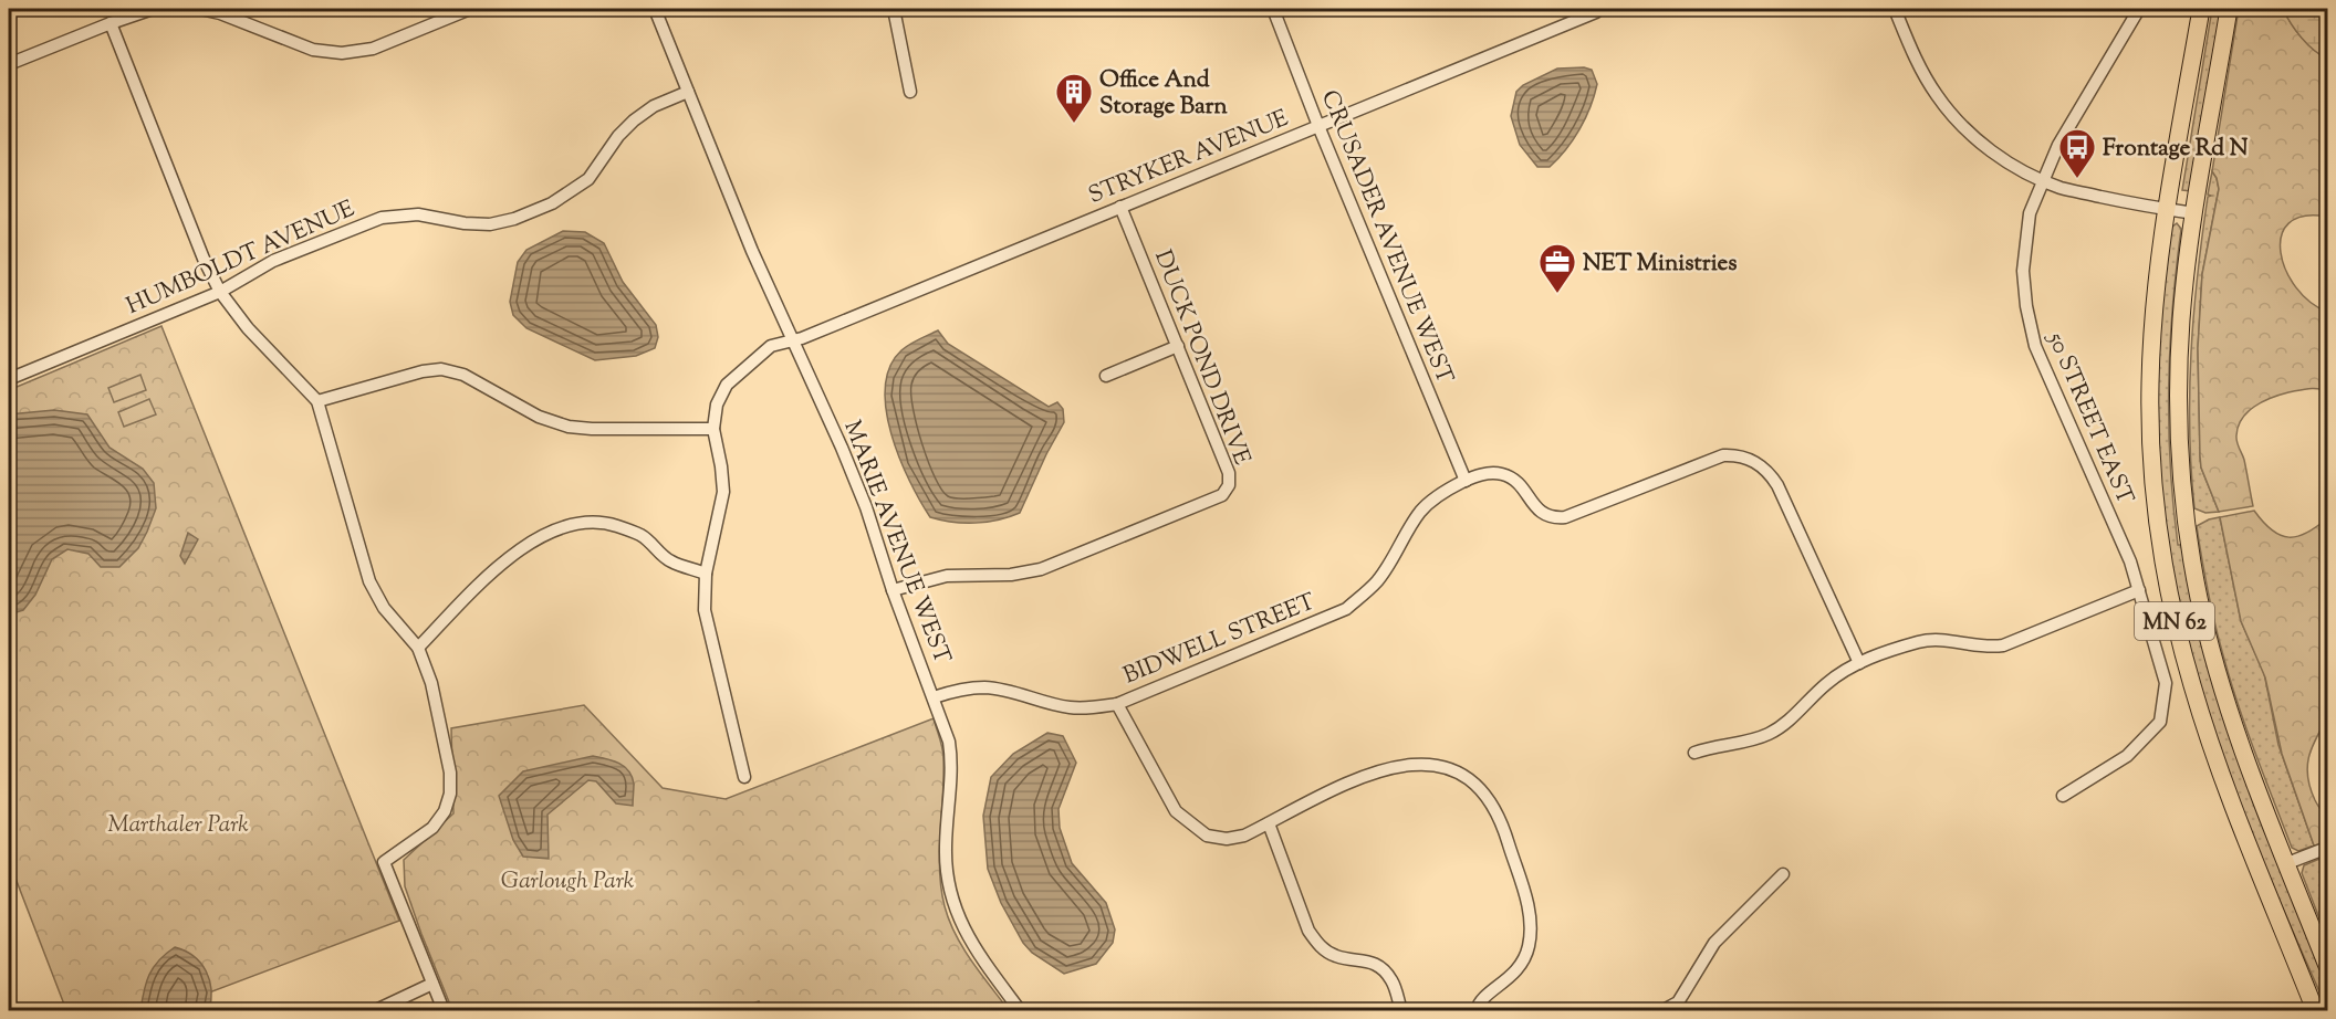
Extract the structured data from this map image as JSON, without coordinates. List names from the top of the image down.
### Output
{
  "streets": {
    "highway": ["MN 62"],
    "street": [
      "STRYKER AVENUE",
      "CRUSADER AVENUE WEST",
      "HUMBOLDT AVENUE",
      "DUCK POND DRIVE",
      "50 STREET EAST",
      "MARIE AVENUE WEST",
      "BIDWELL STREET"
    ]
  },
  "crossings": [
    ["STRYKER AVENUE", "CRUSADER AVENUE WEST"],
    ["STRYKER AVENUE", "DUCK POND DRIVE"],
    ["STRYKER AVENUE", "MARIE AVENUE WEST"],
    ["CRUSADER AVENUE WEST", "BIDWELL STREET"],
    ["HUMBOLDT AVENUE", "MARIE AVENUE WEST"],
    ["DUCK POND DRIVE", "MARIE AVENUE WEST"],
    ["MARIE AVENUE WEST", "BIDWELL STREET"]
  ],
  "parks": ["Marthaler Park", "Garlough Park"],
  "places": {
    "building": ["Office And Storage Barn"],
    "bus stop": ["Frontage Rd N"],
    "office": ["NET Ministries"]
  }
}
